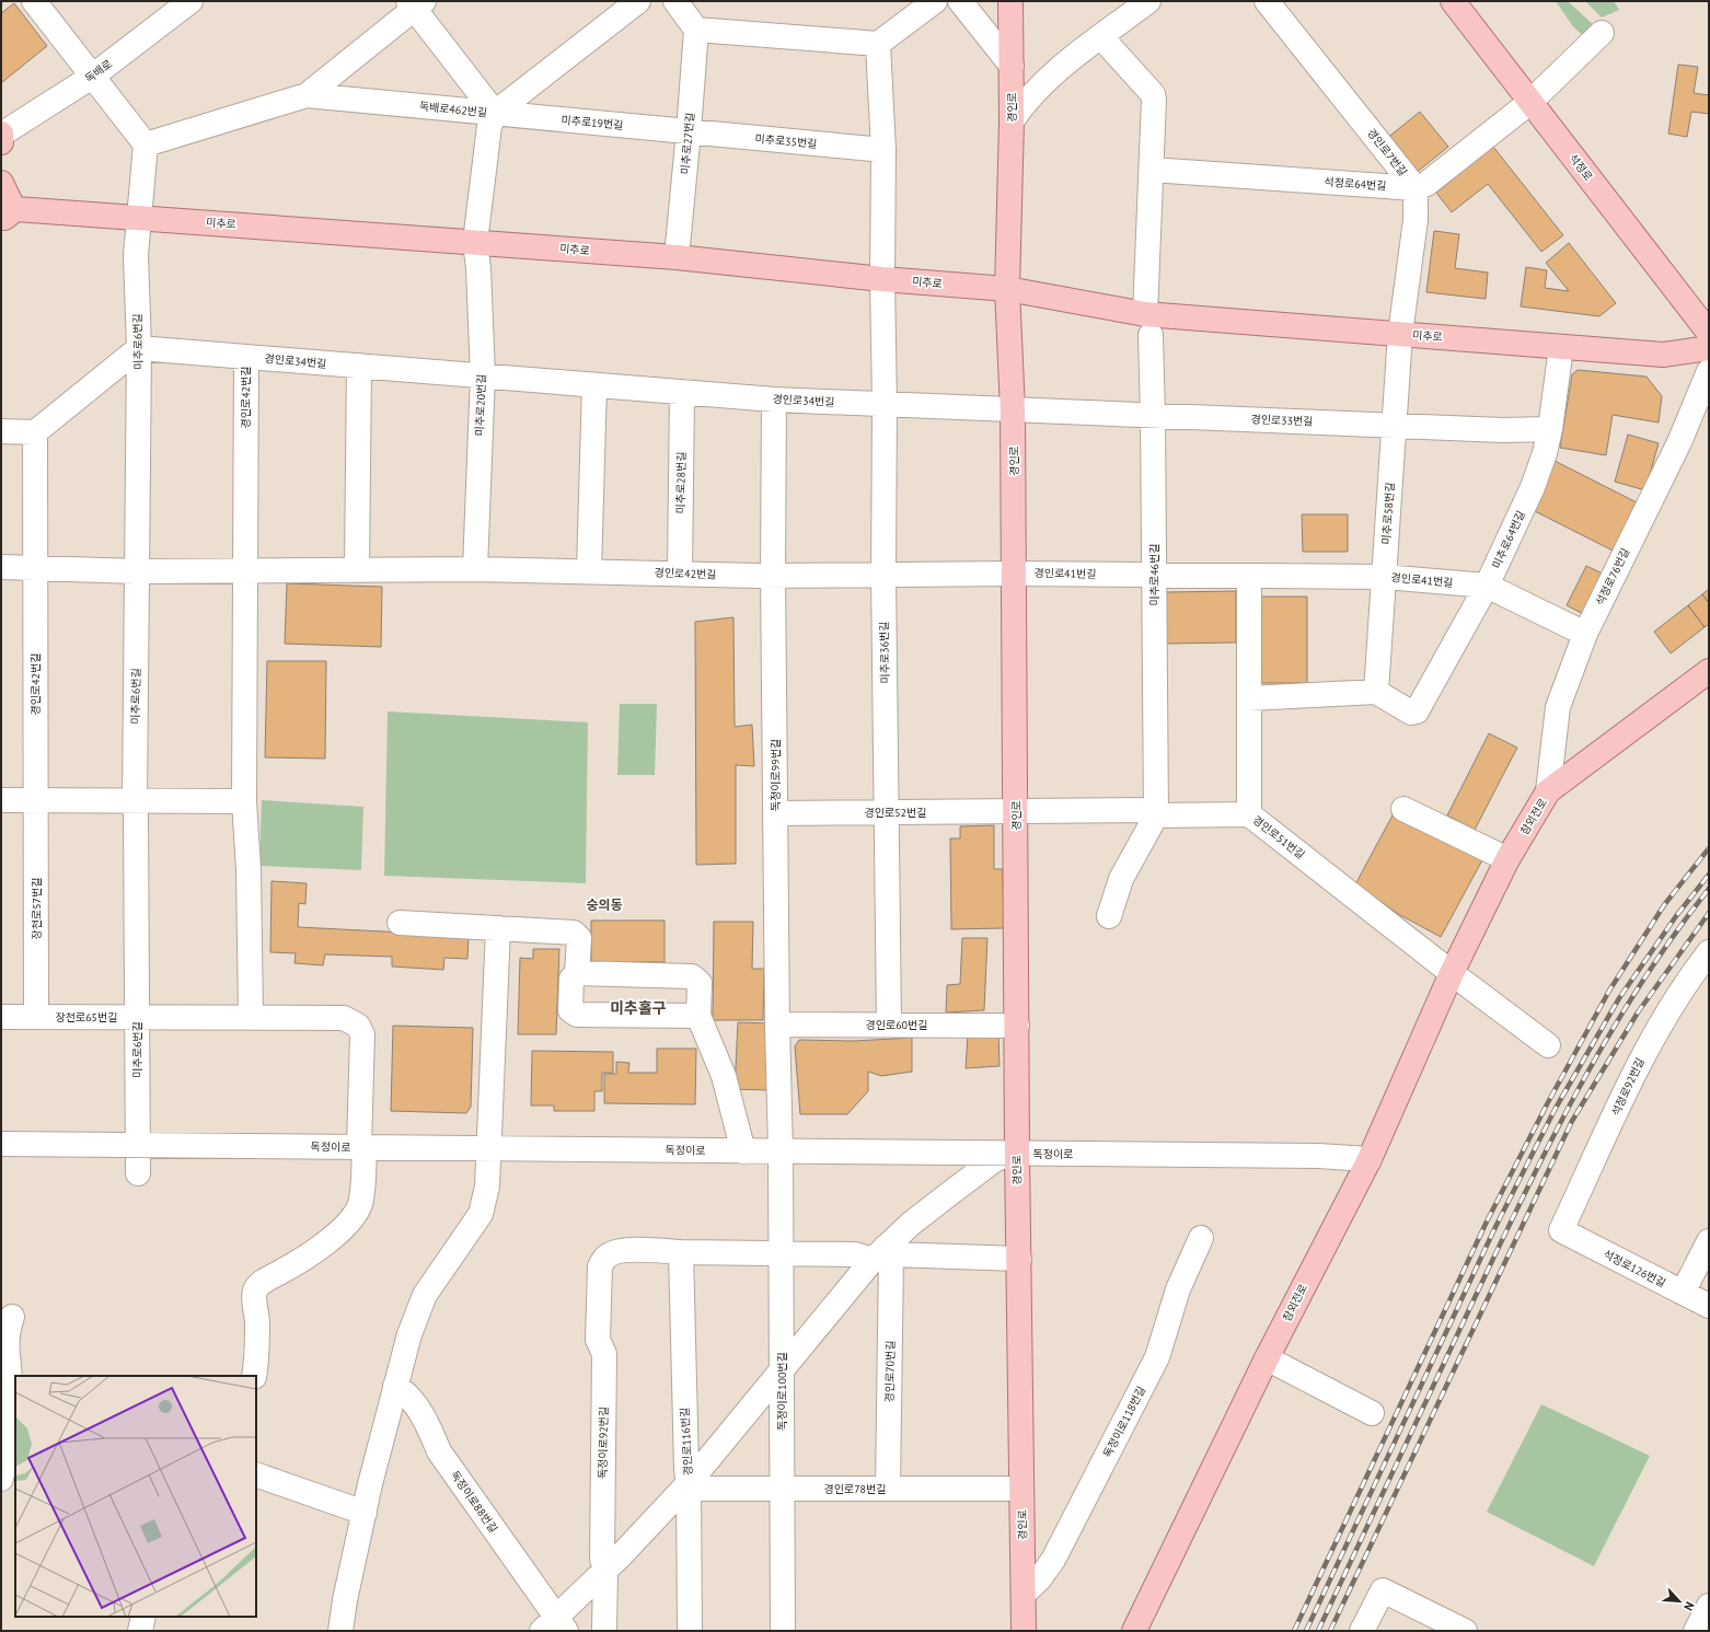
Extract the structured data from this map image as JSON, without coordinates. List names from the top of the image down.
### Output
{
  "streets": {
    "main road": [
      "경인로",
      "석정로",
      "미추로",
      "참외전로"
    ],
    "street": [
      "독배로",
      "독배로462번길",
      "미추로19번길",
      "미추로35번길",
      "미추로27번길",
      "경인로7번길",
      "석정로64번길",
      "미추로6번길",
      "경인로34번길",
      "경인로42번길",
      "미추로20번길",
      "경인로33번길",
      "미추로28번길",
      "미추로58번길",
      "미추로64번길",
      "경인로41번길",
      "미추로46번길",
      "석정로76번길",
      "미추로36번길",
      "독정이로99번길",
      "경인로52번길",
      "경인로51번길",
      "장천로57번길",
      "장천로65번길",
      "경인로60번길",
      "석정로92번길",
      "독정이로",
      "석정로126번길",
      "경인로70번길",
      "독정이로100번길",
      "독정이로118번길",
      "경인로116번길",
      "독정이로92번길",
      "경인로78번길",
      "독정이로88번길"
    ]
  },
  "crossings": [
    ["경인로", "미추로"],
    ["경인로", "경인로34번길"],
    ["경인로", "경인로42번길"],
    ["경인로", "경인로33번길"],
    ["경인로", "경인로41번길"],
    ["경인로", "경인로52번길"],
    ["경인로", "경인로51번길"],
    ["경인로", "경인로60번길"],
    ["경인로", "독정이로"],
    ["경인로", "독정이로118번길"],
    ["경인로", "경인로78번길"],
    ["독배로462번길", "미추로19번길"],
    ["독배로462번길", "미추로6번길"],
    ["미추로19번길", "미추로35번길"],
    ["미추로19번길", "미추로27번길"],
    ["미추로35번길", "미추로27번길"],
    ["미추로27번길", "미추로"],
    ["경인로7번길", "석정로64번길"],
    ["미추로", "미추로6번길"],
    ["미추로", "미추로20번길"],
    ["미추로", "미추로58번길"],
    ["미추로", "미추로64번길"],
    ["미추로", "미추로46번길"],
    ["미추로", "미추로36번길"],
    ["미추로6번길", "경인로34번길"],
    ["미추로6번길", "경인로42번길"],
    ["미추로6번길", "장천로65번길"],
    ["미추로6번길", "독정이로"],
    ["경인로34번길", "경인로42번길"],
    ["경인로34번길", "미추로20번길"],
    ["경인로34번길", "경인로33번길"],
    ["경인로34번길", "미추로28번길"],
    ["경인로34번길", "미추로36번길"],
    ["경인로34번길", "독정이로99번길"],
    ["경인로42번길", "미추로20번길"],
    ["경인로42번길", "미추로28번길"],
    ["경인로42번길", "경인로41번길"],
    ["경인로42번길", "미추로36번길"],
    ["경인로42번길", "독정이로99번길"],
    ["경인로42번길", "장천로57번길"],
    ["경인로33번길", "미추로58번길"],
    ["경인로33번길", "미추로64번길"],
    ["경인로33번길", "미추로46번길"],
    ["미추로58번길", "미추로64번길"],
    ["미추로58번길", "경인로41번길"],
    ["미추로64번길", "경인로41번길"],
    ["경인로41번길", "미추로46번길"],
    ["경인로41번길", "석정로76번길"],
    ["미추로46번길", "경인로51번길"],
    ["석정로76번길", "참외전로"],
    ["미추로36번길", "경인로52번길"],
    ["미추로36번길", "경인로60번길"],
    ["독정이로99번길", "경인로52번길"],
    ["독정이로99번길", "경인로60번길"],
    ["독정이로99번길", "독정이로"],
    ["독정이로99번길", "독정이로100번길"],
    ["경인로52번길", "경인로51번길"],
    ["참외전로", "경인로51번길"],
    ["참외전로", "독정이로"],
    ["장천로57번길", "장천로65번길"],
    ["장천로65번길", "독정이로"],
    ["석정로92번길", "석정로126번길"],
    ["독정이로", "독정이로100번길"],
    ["경인로70번길", "경인로78번길"],
    ["독정이로100번길", "경인로78번길"],
    ["경인로116번길", "독정이로92번길"],
    ["경인로116번길", "경인로78번길"]
  ],
  "districts": ["숭의동", "미추홀구"],
  "north": "bottom right"
}
